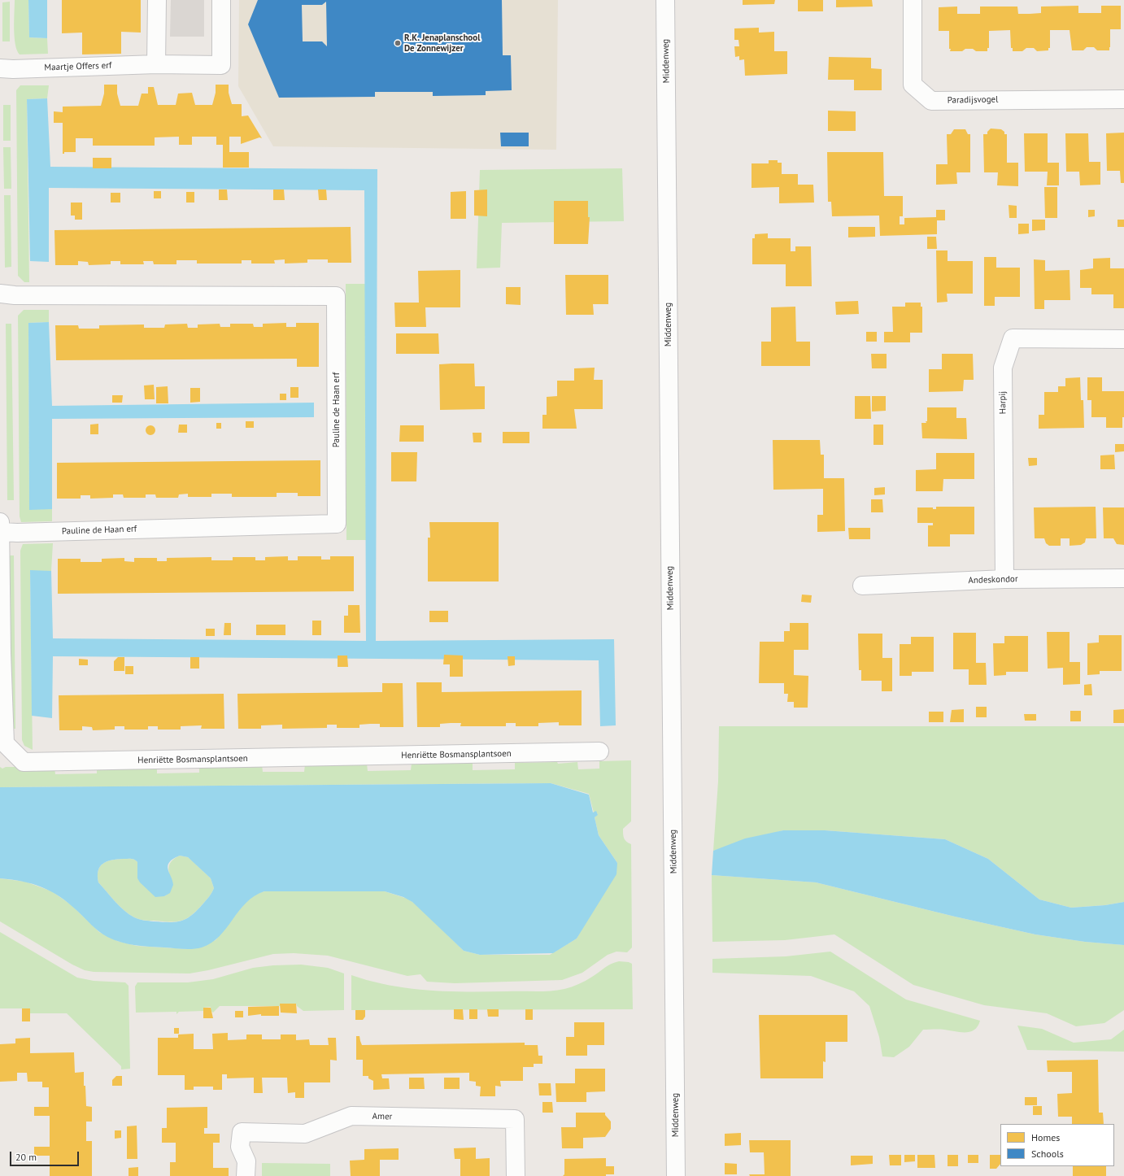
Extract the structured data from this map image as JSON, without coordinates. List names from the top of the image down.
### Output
{
  "streets": {
    "street": [
      "Middenweg",
      "Maartje Offers erf",
      "Paradijsvogel",
      "Harpij",
      "Pauline de Haan erf",
      "Andeskondor",
      "Henriëtte Bosmansplantsoen",
      "Amer"
    ]
  },
  "crossings": [
    ["Harpij", "Andeskondor"],
    ["Pauline de Haan erf", "Henriëtte Bosmansplantsoen"]
  ],
  "places": ["R.K. Jenaplanschool De Zonnewijzer"],
  "legend": ["Homes", "Schools"],
  "scale_bar": "20 m"
}
